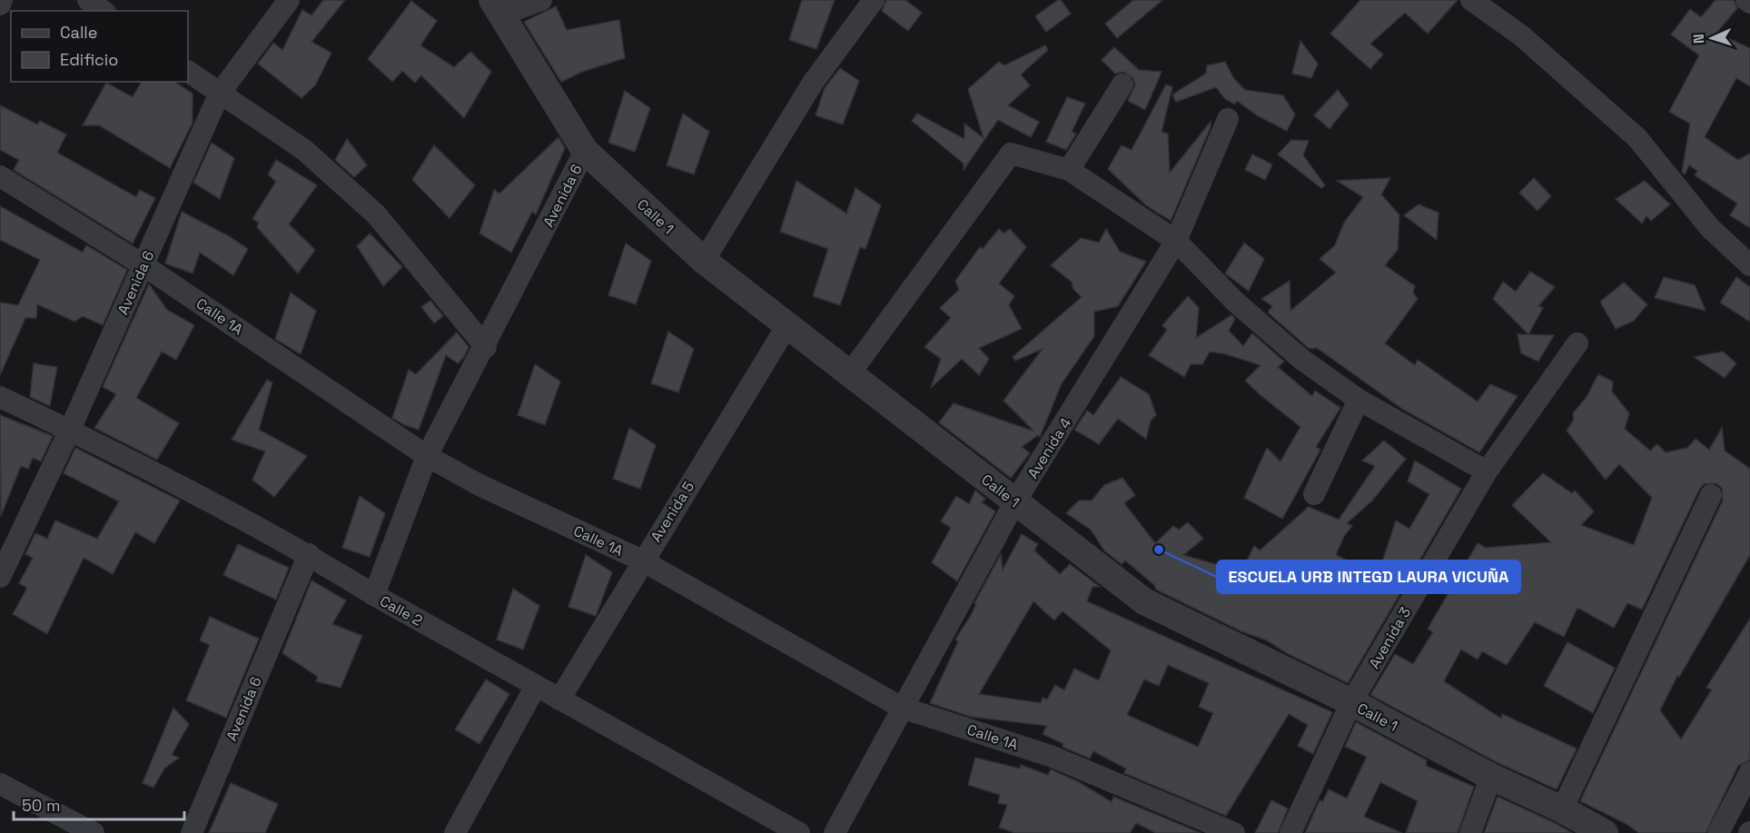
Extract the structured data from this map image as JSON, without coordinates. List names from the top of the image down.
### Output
{
  "streets": {
    "street": [
      "Avenida 6",
      "Calle 1",
      "Calle 1A",
      "Avenida 4",
      "Avenida 5",
      "Calle 2",
      "Avenida 3"
    ]
  },
  "crossings": [
    ["Avenida 6", "Calle 1"],
    ["Avenida 6", "Calle 1A"],
    ["Avenida 6", "Calle 2"],
    ["Calle 1", "Avenida 4"],
    ["Calle 1", "Avenida 5"],
    ["Calle 1", "Avenida 3"],
    ["Calle 1A", "Avenida 4"],
    ["Calle 1A", "Avenida 5"],
    ["Avenida 5", "Calle 2"]
  ],
  "places": ["ESCUELA URB INTEGD LAURA VICUÑA"],
  "legend": ["Calle", "Edificio"],
  "scale_bar": "50 m",
  "north": "left"
}
